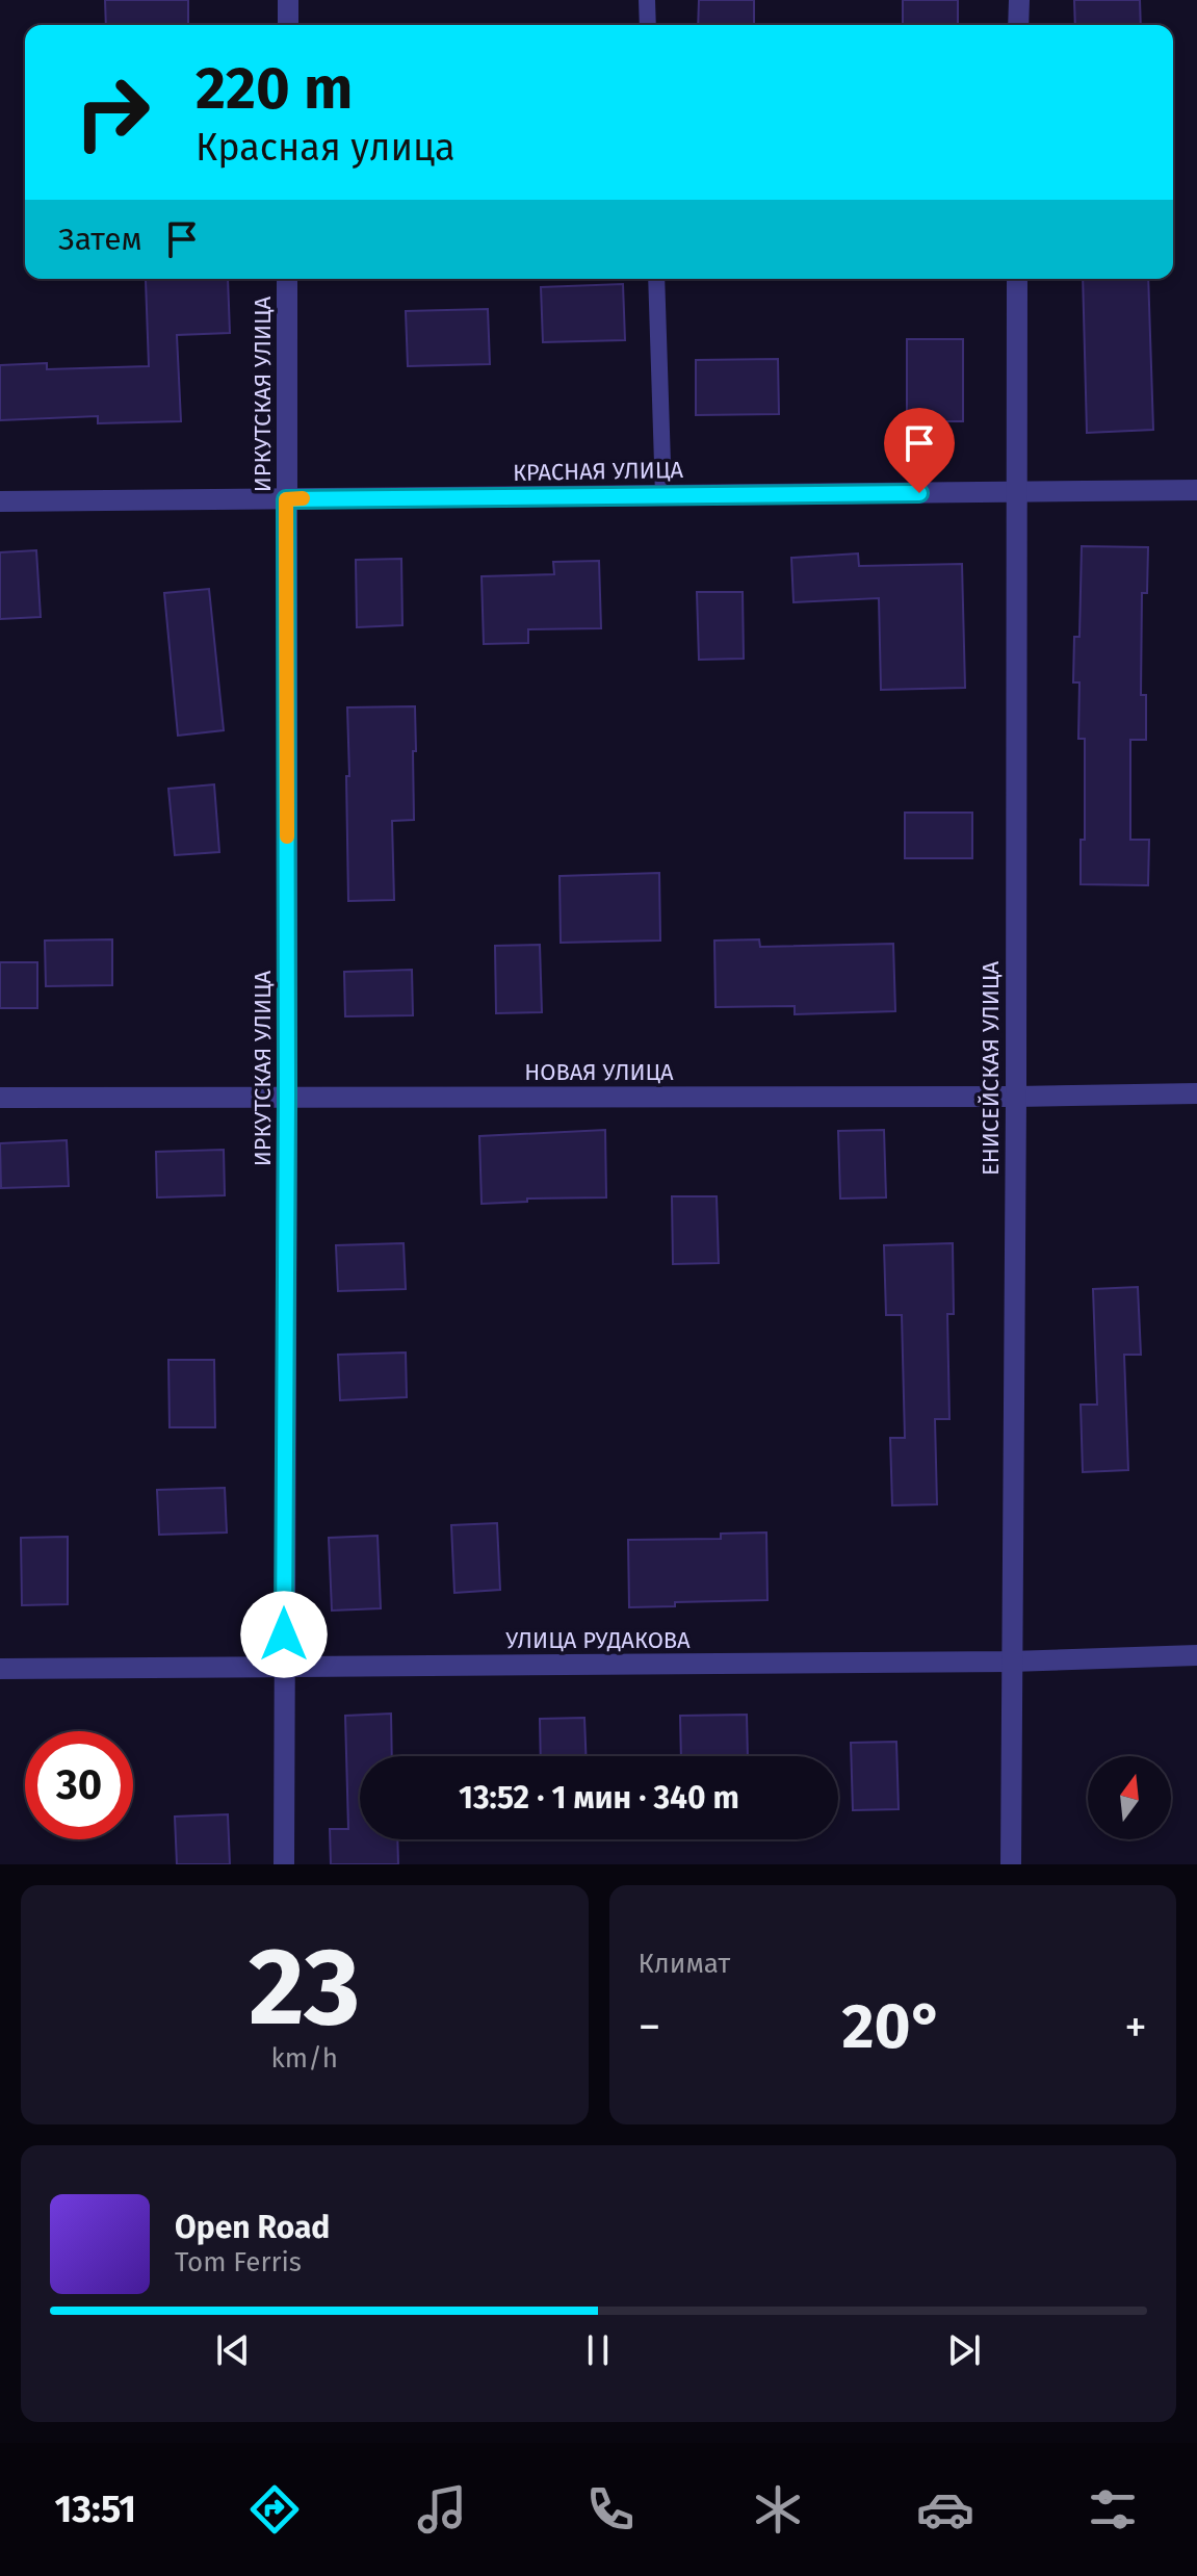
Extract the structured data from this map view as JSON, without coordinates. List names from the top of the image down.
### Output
{
  "streets": {
    "street": [
      "ИРКУТСКАЯ УЛИЦА",
      "КРАСНАЯ УЛИЦА",
      "ЕНИСЕЙСКАЯ УЛИЦА",
      "НОВАЯ УЛИЦА",
      "УЛИЦА РУДАКОВА"
    ]
  },
  "crossings": [
    ["ИРКУТСКАЯ УЛИЦА", "КРАСНАЯ УЛИЦА"],
    ["ИРКУТСКАЯ УЛИЦА", "НОВАЯ УЛИЦА"],
    ["ИРКУТСКАЯ УЛИЦА", "УЛИЦА РУДАКОВА"],
    ["КРАСНАЯ УЛИЦА", "ЕНИСЕЙСКАЯ УЛИЦА"],
    ["ЕНИСЕЙСКАЯ УЛИЦА", "НОВАЯ УЛИЦА"],
    ["ЕНИСЕЙСКАЯ УЛИЦА", "УЛИЦА РУДАКОВА"]
  ],
  "north": "top",
  "page": {
    "turn": ["220 m", "Красная улица"],
    "then": "Затем",
    "limit": "30",
    "trip": "13:52 · 1 мин · 340 m",
    "tile": [
      ["23", "km/h"],
      "Климат"
    ],
    "heat": ["−", "20°", "+"],
    "song": ["Open Road", "Tom Ferris"],
    "tabs": "13:51"
  }
}
